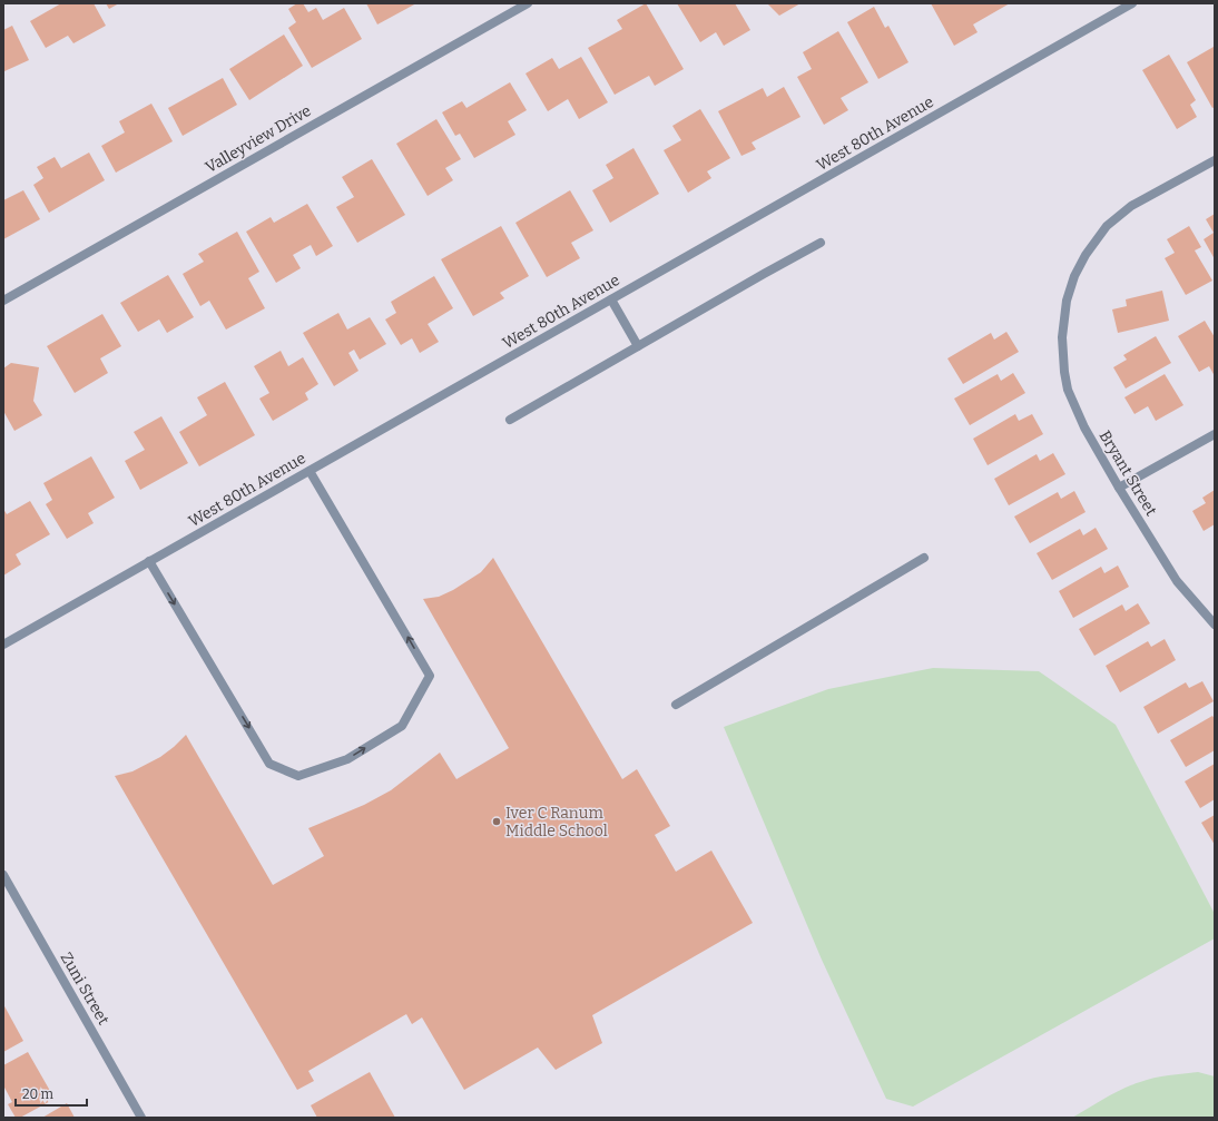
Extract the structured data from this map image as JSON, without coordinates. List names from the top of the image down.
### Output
{
  "streets": {
    "street": [
      "West 80th Avenue",
      "Valleyview Drive",
      "Bryant Street",
      "Zuni Street"
    ]
  },
  "places": ["Iver C Ranum Middle School"],
  "scale_bar": "20 m"
}
